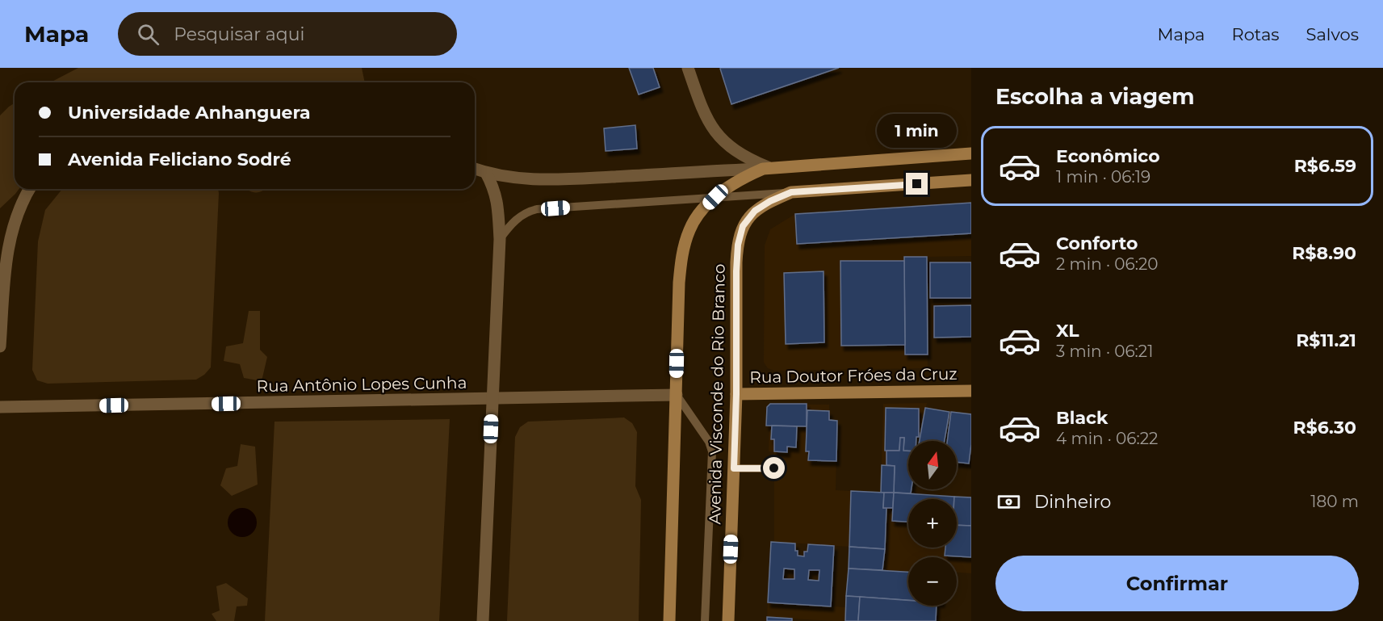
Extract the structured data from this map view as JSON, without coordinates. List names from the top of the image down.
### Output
{
  "streets": {
    "main road": ["Rua Doutor Fróes da Cruz", "Avenida Visconde do Rio Branco"],
    "street": ["Rua Antônio Lopes Cunha"]
  },
  "crossings": [
    ["Rua Doutor Fróes da Cruz", "Avenida Visconde do Rio Branco"]
  ],
  "north": "top",
  "page": {
    "header": "Mapa",
    "search": "Pesquisar aqui",
    "nav": ["Mapa", "Rotas", "Salvos"],
    "heading": "Escolha a viagem",
    "banner": ["Universidade Anhanguera", "Avenida Feliciano Sodré"],
    "bubble": "1 min",
    "list": [
      {
        "name": "Econômico",
        "note": "1 min · 06:19",
        "value": "R$6.59"
      },
      {
        "name": "Conforto",
        "note": "2 min · 06:20",
        "value": "R$8.90"
      },
      {
        "name": "XL",
        "note": "3 min · 06:21",
        "value": "R$11.21"
      },
      {
        "name": "Black",
        "note": "4 min · 06:22",
        "value": "R$6.30"
      }
    ],
    "map_buttons": ["+", "−"],
    "pay": ["Dinheiro", "180 m"],
    "buttons": "Confirmar"
  }
}
